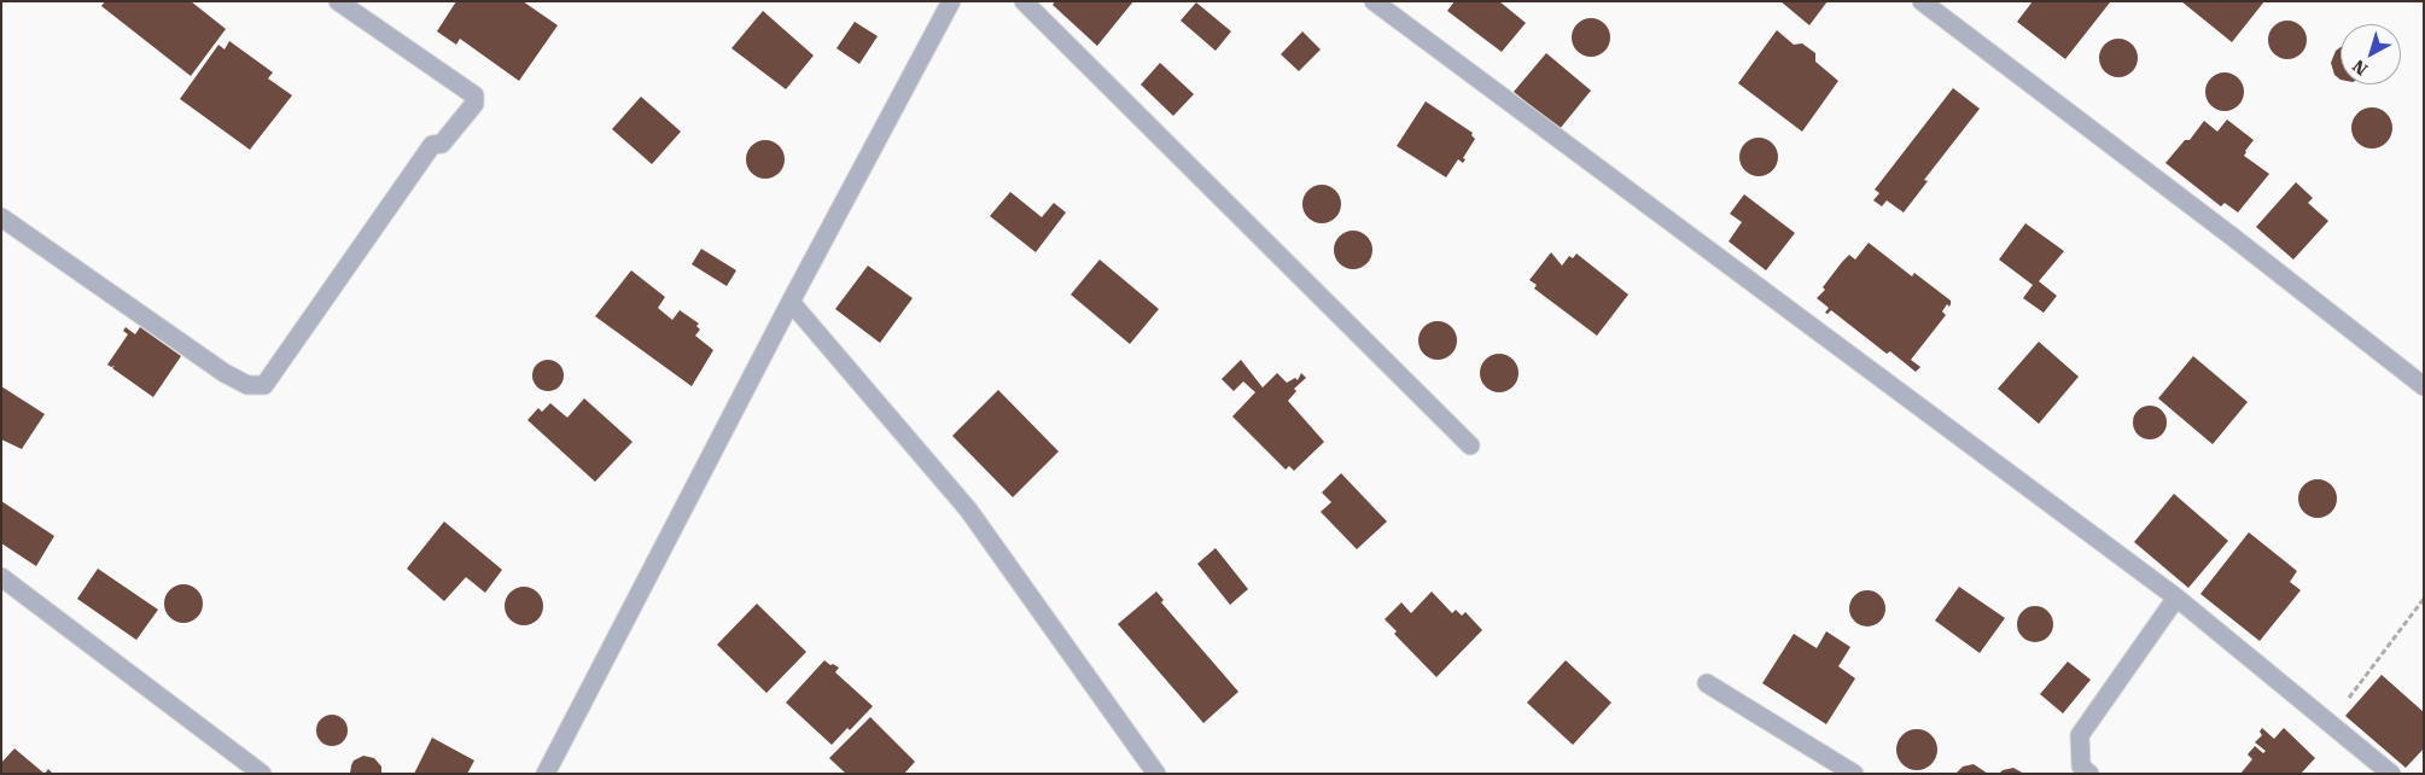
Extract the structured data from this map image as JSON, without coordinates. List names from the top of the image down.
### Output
{
  "north": "bottom left"
}
